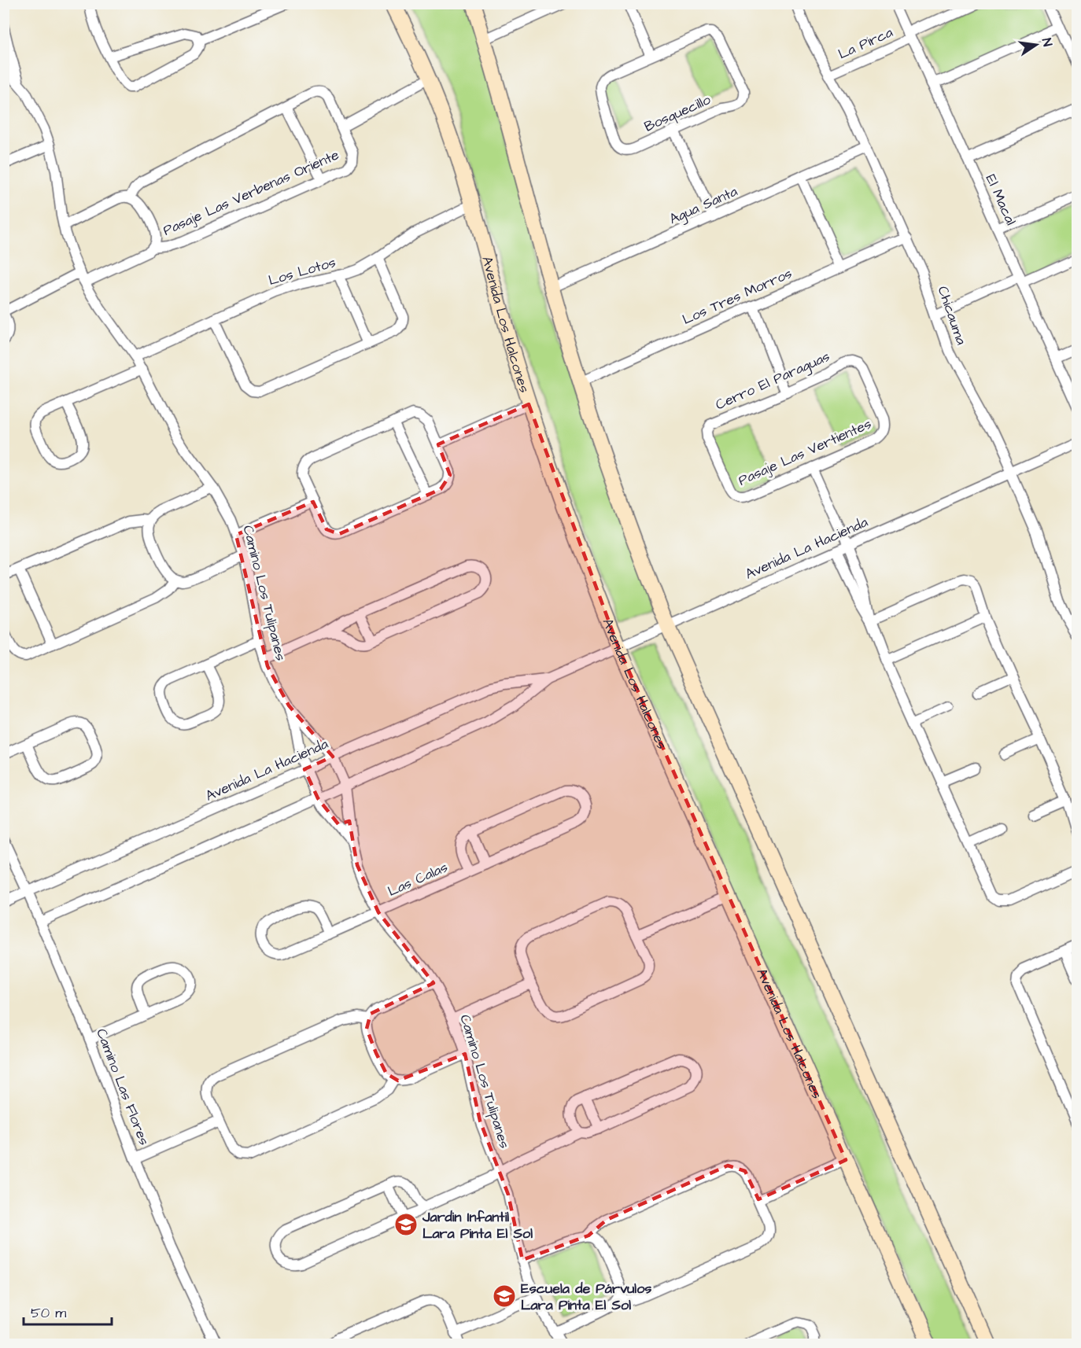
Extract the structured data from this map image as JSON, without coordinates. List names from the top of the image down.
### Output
{
  "streets": {
    "street": [
      "La Pirca",
      "Bosquecillo",
      "Pasaje Las Verbenas Oriente",
      "El Macal",
      "Agua Santa",
      "Los Lotos",
      "Los Tres Morros",
      "Chicauma",
      "Avenida Los Halcones",
      "Cerro El Paraguas",
      "Pasaje Las Vertientes",
      "Avenida La Hacienda",
      "Camino Los Tulipanes",
      "Las Calas",
      "Camino Las Flores"
    ]
  },
  "crossings": [
    ["La Pirca", "El Macal"],
    ["La Pirca", "Chicauma"],
    ["Pasaje Las Verbenas Oriente", "Camino Los Tulipanes"],
    ["Agua Santa", "Chicauma"],
    ["Los Lotos", "Avenida Los Halcones"],
    ["Los Lotos", "Camino Los Tulipanes"],
    ["Los Tres Morros", "Chicauma"],
    ["Chicauma", "Avenida La Hacienda"],
    ["Avenida Los Halcones", "Avenida La Hacienda"],
    ["Cerro El Paraguas", "Pasaje Las Vertientes"],
    ["Avenida La Hacienda", "Camino Los Tulipanes"],
    ["Avenida La Hacienda", "Camino Las Flores"],
    ["Camino Los Tulipanes", "Las Calas"]
  ],
  "places": {
    "school or university": ["Jardin Infantil Lara Pinta El Sol", "Escuela de Párvulos Lara Pinta El Sol"]
  },
  "scale_bar": "50 m",
  "north": "right"
}
